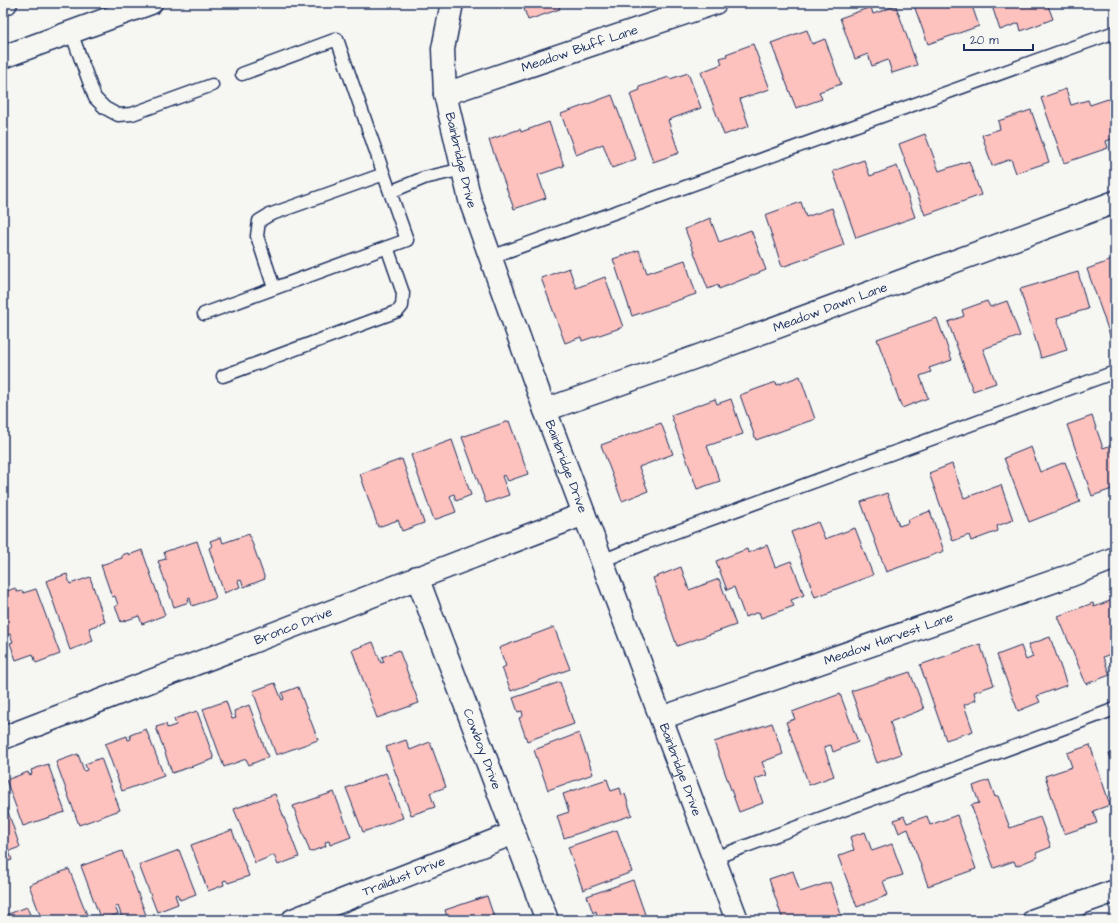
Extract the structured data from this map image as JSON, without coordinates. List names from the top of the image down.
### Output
{
  "streets": {
    "street": [
      "Meadow Bluff Lane",
      "Bainbridge Drive",
      "Meadow Dawn Lane",
      "Bronco Drive",
      "Meadow Harvest Lane",
      "Cowboy Drive",
      "Traildust Drive"
    ]
  },
  "crossings": [
    ["Meadow Bluff Lane", "Bainbridge Drive"],
    ["Bainbridge Drive", "Meadow Dawn Lane"],
    ["Bainbridge Drive", "Bronco Drive"],
    ["Bainbridge Drive", "Meadow Harvest Lane"],
    ["Bronco Drive", "Cowboy Drive"],
    ["Cowboy Drive", "Traildust Drive"]
  ],
  "scale_bar": "20 m"
}
